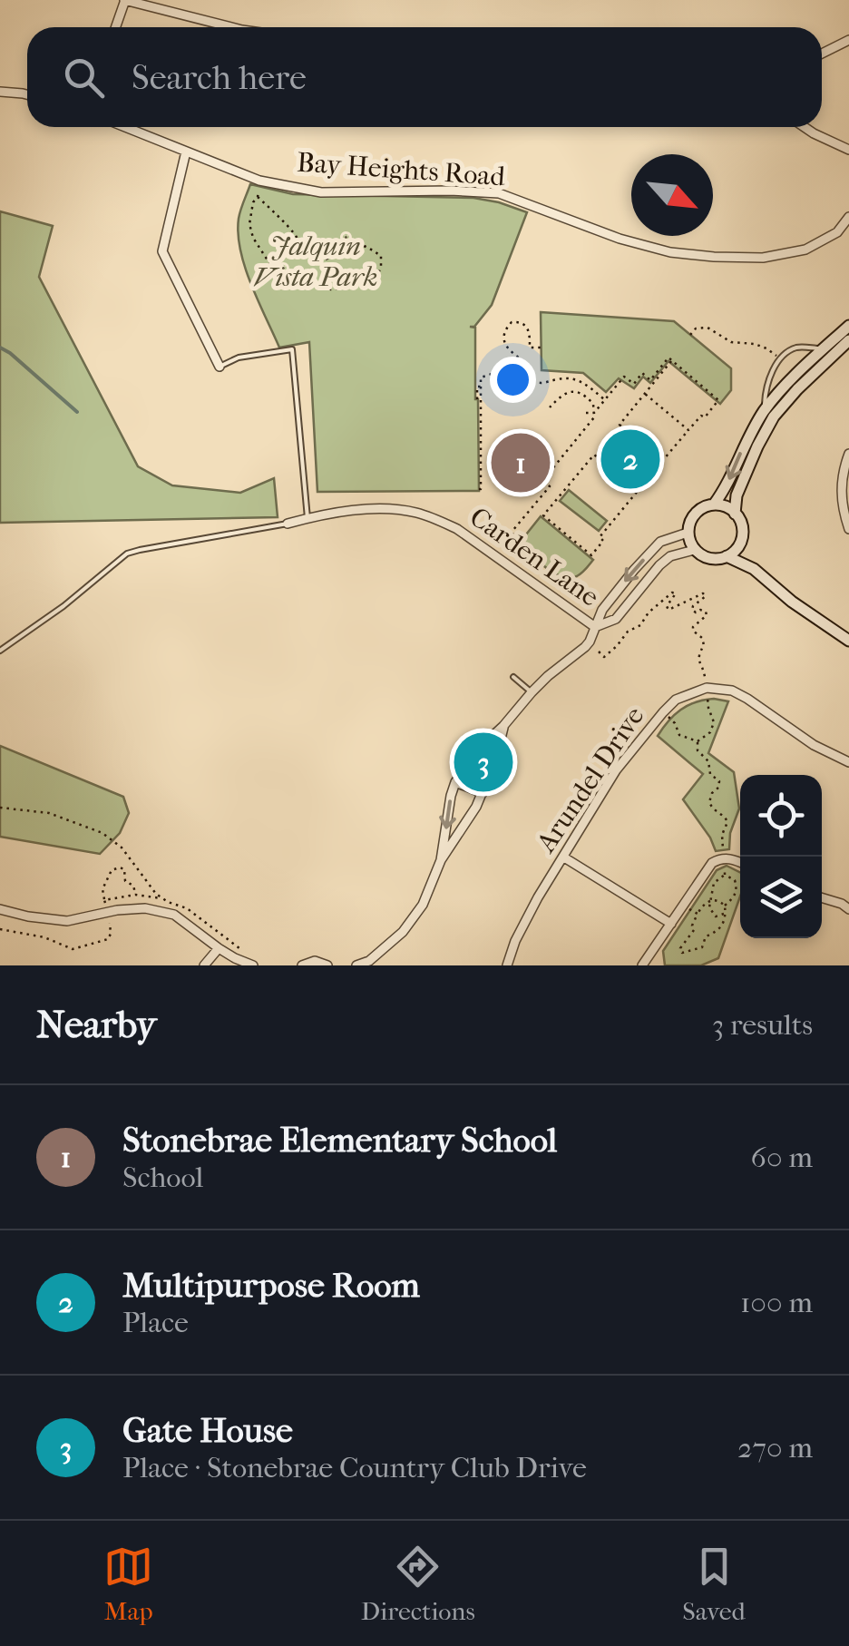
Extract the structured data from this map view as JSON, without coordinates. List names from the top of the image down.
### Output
{
  "streets": {
    "street": ["Bay Heights Road", "Carden Lane", "Arundel Drive"]
  },
  "parks": ["Jalquin Vista Park"],
  "north": "bottom right",
  "page": {
    "search": "Search here",
    "pins": ["2", "1", "3"],
    "heading": ["Nearby", "3 results"],
    "list": [
      {
        "mark": "1",
        "name": "Stonebrae Elementary School",
        "note": "School",
        "value": "60 m"
      },
      {
        "mark": "2",
        "name": "Multipurpose Room",
        "note": "Place",
        "value": "100 m"
      },
      {
        "mark": "3",
        "name": "Gate House",
        "note": "Place · Stonebrae Country Club Drive",
        "value": "270 m"
      }
    ],
    "nav": ["Map", "Directions", "Saved"]
  }
}
